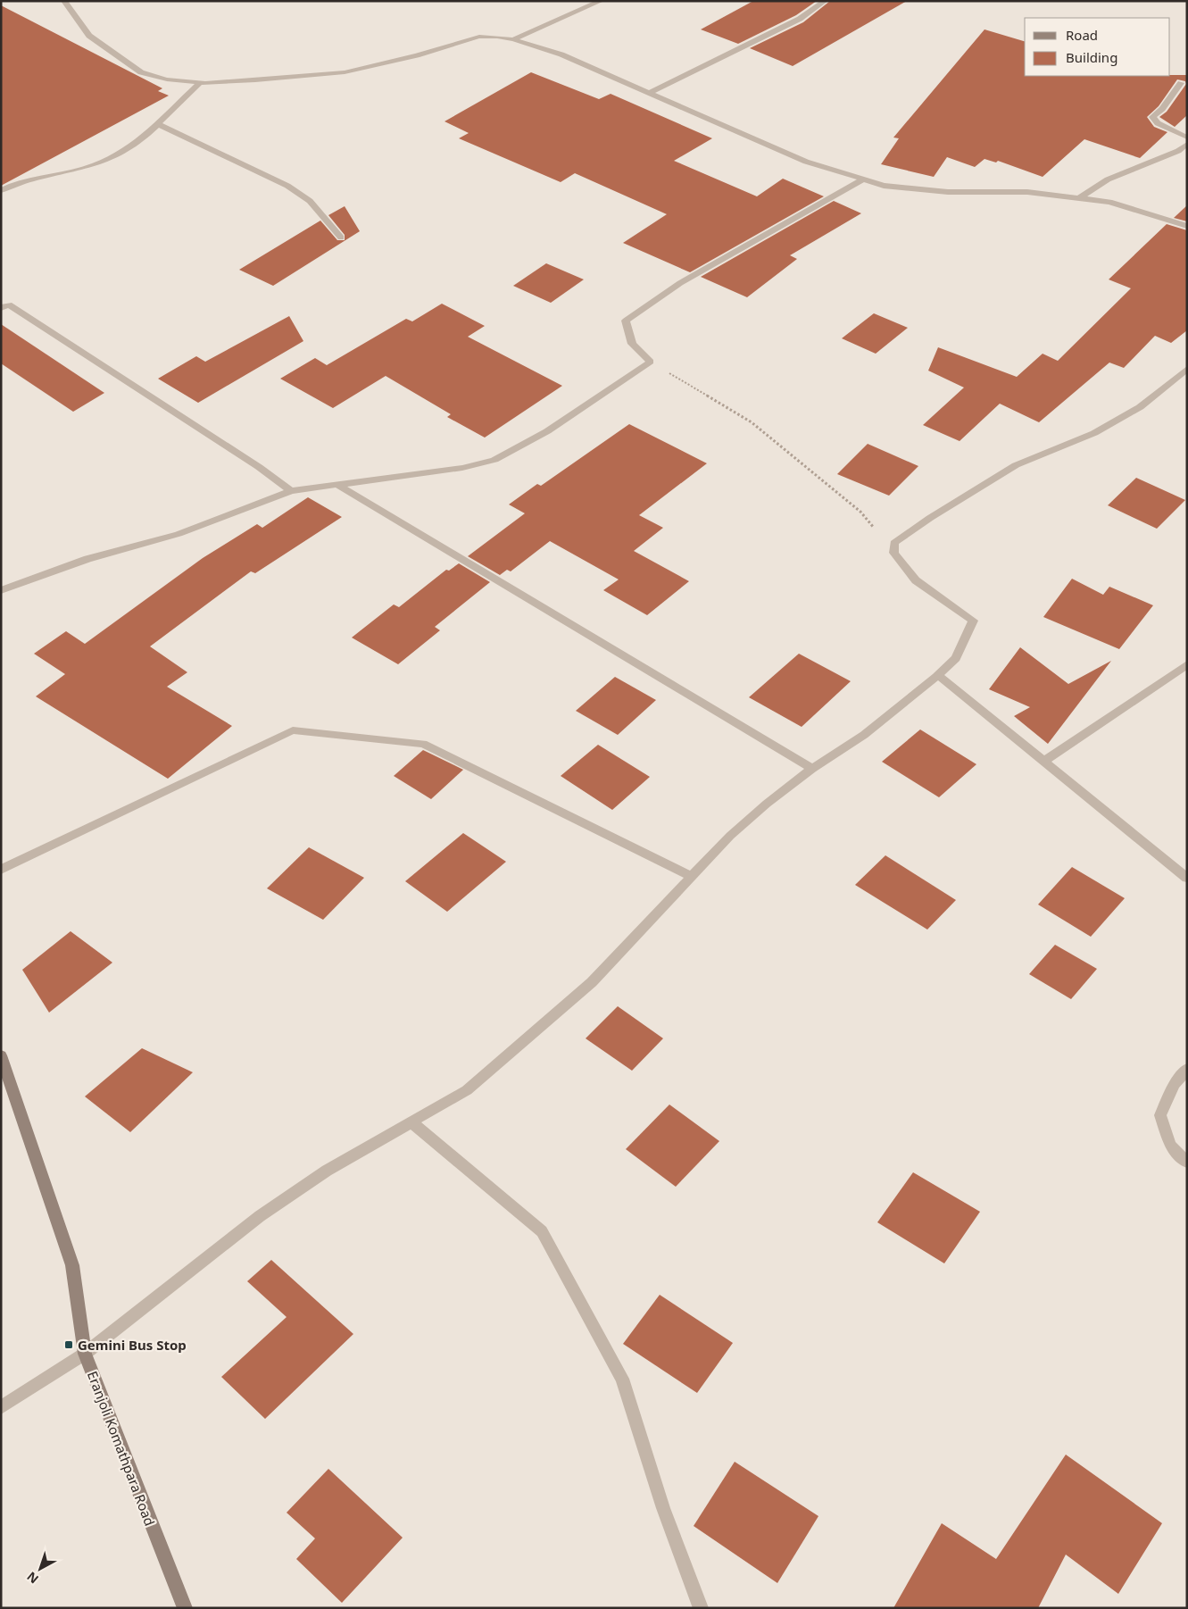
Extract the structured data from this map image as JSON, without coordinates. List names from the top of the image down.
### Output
{
  "streets": {
    "main road": ["Eranjoli Komathpara Road"]
  },
  "places": {
    "transit": ["Gemini Bus Stop"]
  },
  "legend": ["Road", "Building"],
  "north": "bottom left"
}
